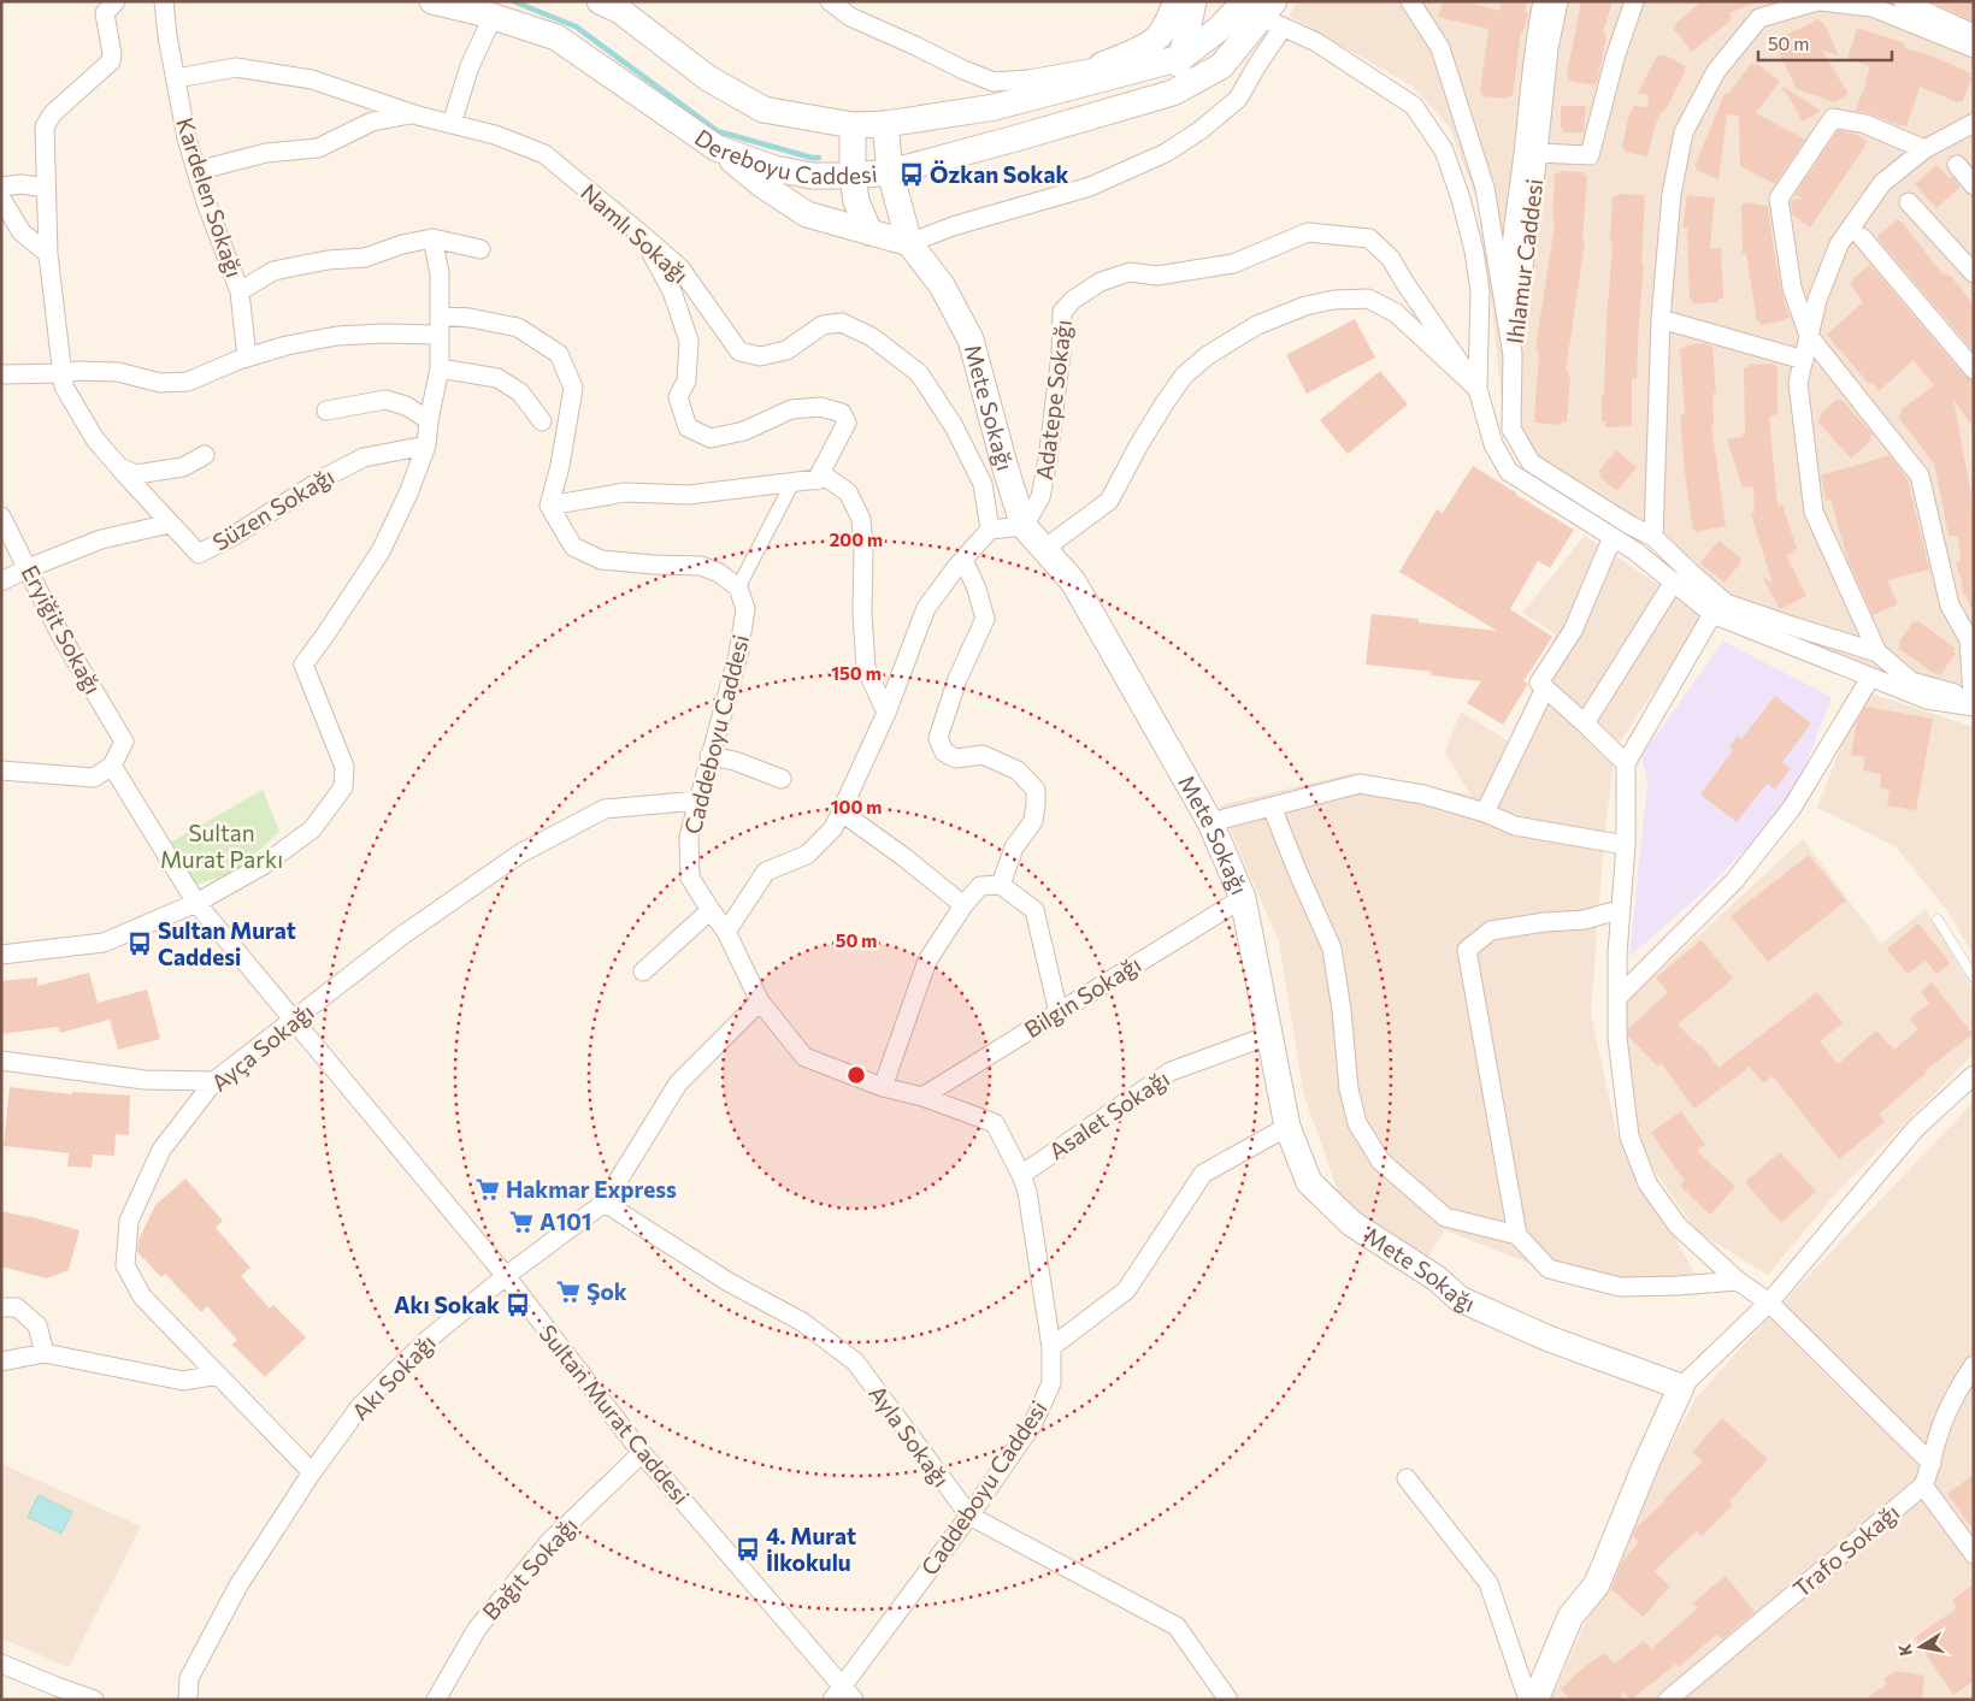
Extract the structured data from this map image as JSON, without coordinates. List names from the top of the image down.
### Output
{
  "streets": {
    "main road": ["Dereboyu Caddesi", "Mete Sokağı"],
    "street": [
      "Kardelen Sokağı",
      "Namlı Sokağı",
      "Ihlamur Caddesi",
      "Adatepe Sokağı",
      "Süzen Sokağı",
      "Eryiğit Sokağı",
      "Caddeboyu Caddesi",
      "Bilgin Sokağı",
      "Ayça Sokağı",
      "Asalet Sokağı",
      "Akı Sokağı",
      "Sultan Murat Caddesi",
      "Ayla Sokağı",
      "Trafo Sokağı",
      "Bağıt Sokağı"
    ]
  },
  "crossings": [
    ["Dereboyu Caddesi", "Mete Sokağı"],
    ["Kardelen Sokağı", "Namlı Sokağı"],
    ["Adatepe Sokağı", "Mete Sokağı"],
    ["Mete Sokağı", "Bilgin Sokağı"],
    ["Mete Sokağı", "Asalet Sokağı"],
    ["Caddeboyu Caddesi", "Bilgin Sokağı"],
    ["Caddeboyu Caddesi", "Ayça Sokağı"],
    ["Caddeboyu Caddesi", "Asalet Sokağı"],
    ["Caddeboyu Caddesi", "Akı Sokağı"],
    ["Caddeboyu Caddesi", "Sultan Murat Caddesi"],
    ["Caddeboyu Caddesi", "Ayla Sokağı"],
    ["Ayça Sokağı", "Akı Sokağı"],
    ["Ayça Sokağı", "Sultan Murat Caddesi"],
    ["Akı Sokağı", "Sultan Murat Caddesi"],
    ["Akı Sokağı", "Ayla Sokağı"],
    ["Sultan Murat Caddesi", "Bağıt Sokağı"]
  ],
  "parks": ["Sultan Murat Parkı"],
  "places": {
    "bus stop": [
      "Özkan Sokak",
      "Sultan Murat Caddesi",
      "Akı Sokak",
      "4. Murat İlkokulu"
    ],
    "supermarket": ["Hakmar Express", "A101", "Şok"]
  },
  "scale_bar": "50 m",
  "north": "left",
  "rings": [
    "200 m",
    "150 m",
    "100 m",
    "50 m"
  ]
}
